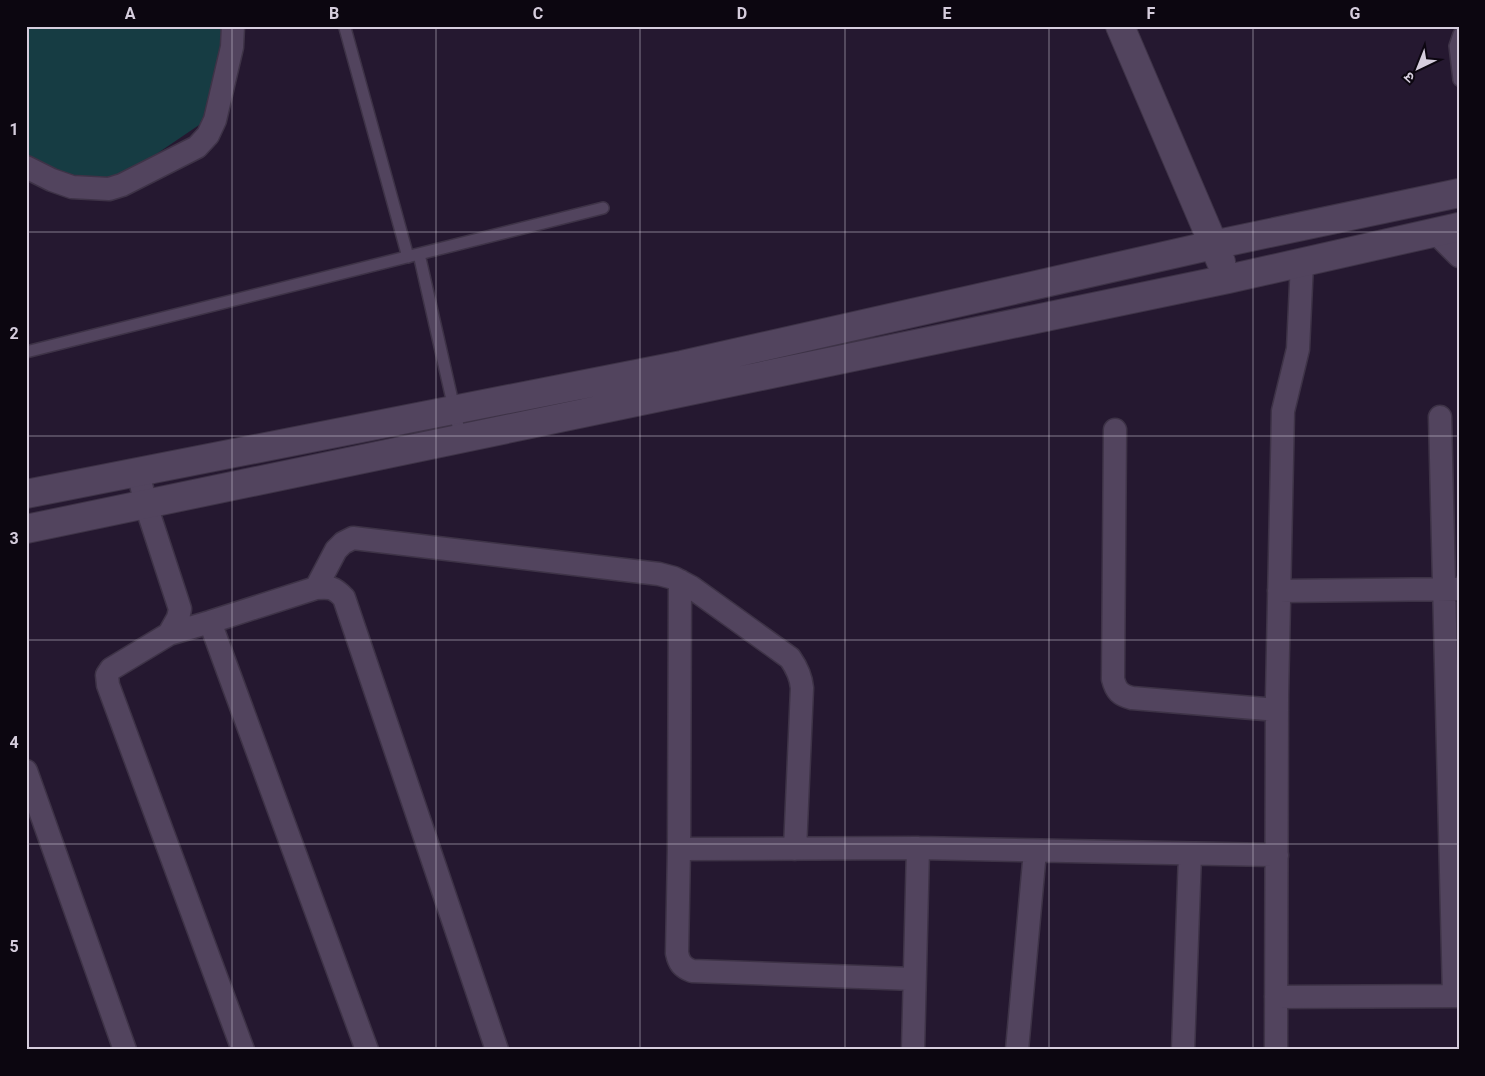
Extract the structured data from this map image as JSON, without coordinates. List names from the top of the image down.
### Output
{
  "north": "bottom left",
  "grid": {
    "columns": [
      "A",
      "B",
      "C",
      "D",
      "E",
      "F",
      "G"
    ],
    "rows": [
      "1",
      "2",
      "3",
      "4",
      "5"
    ]
  }
}
